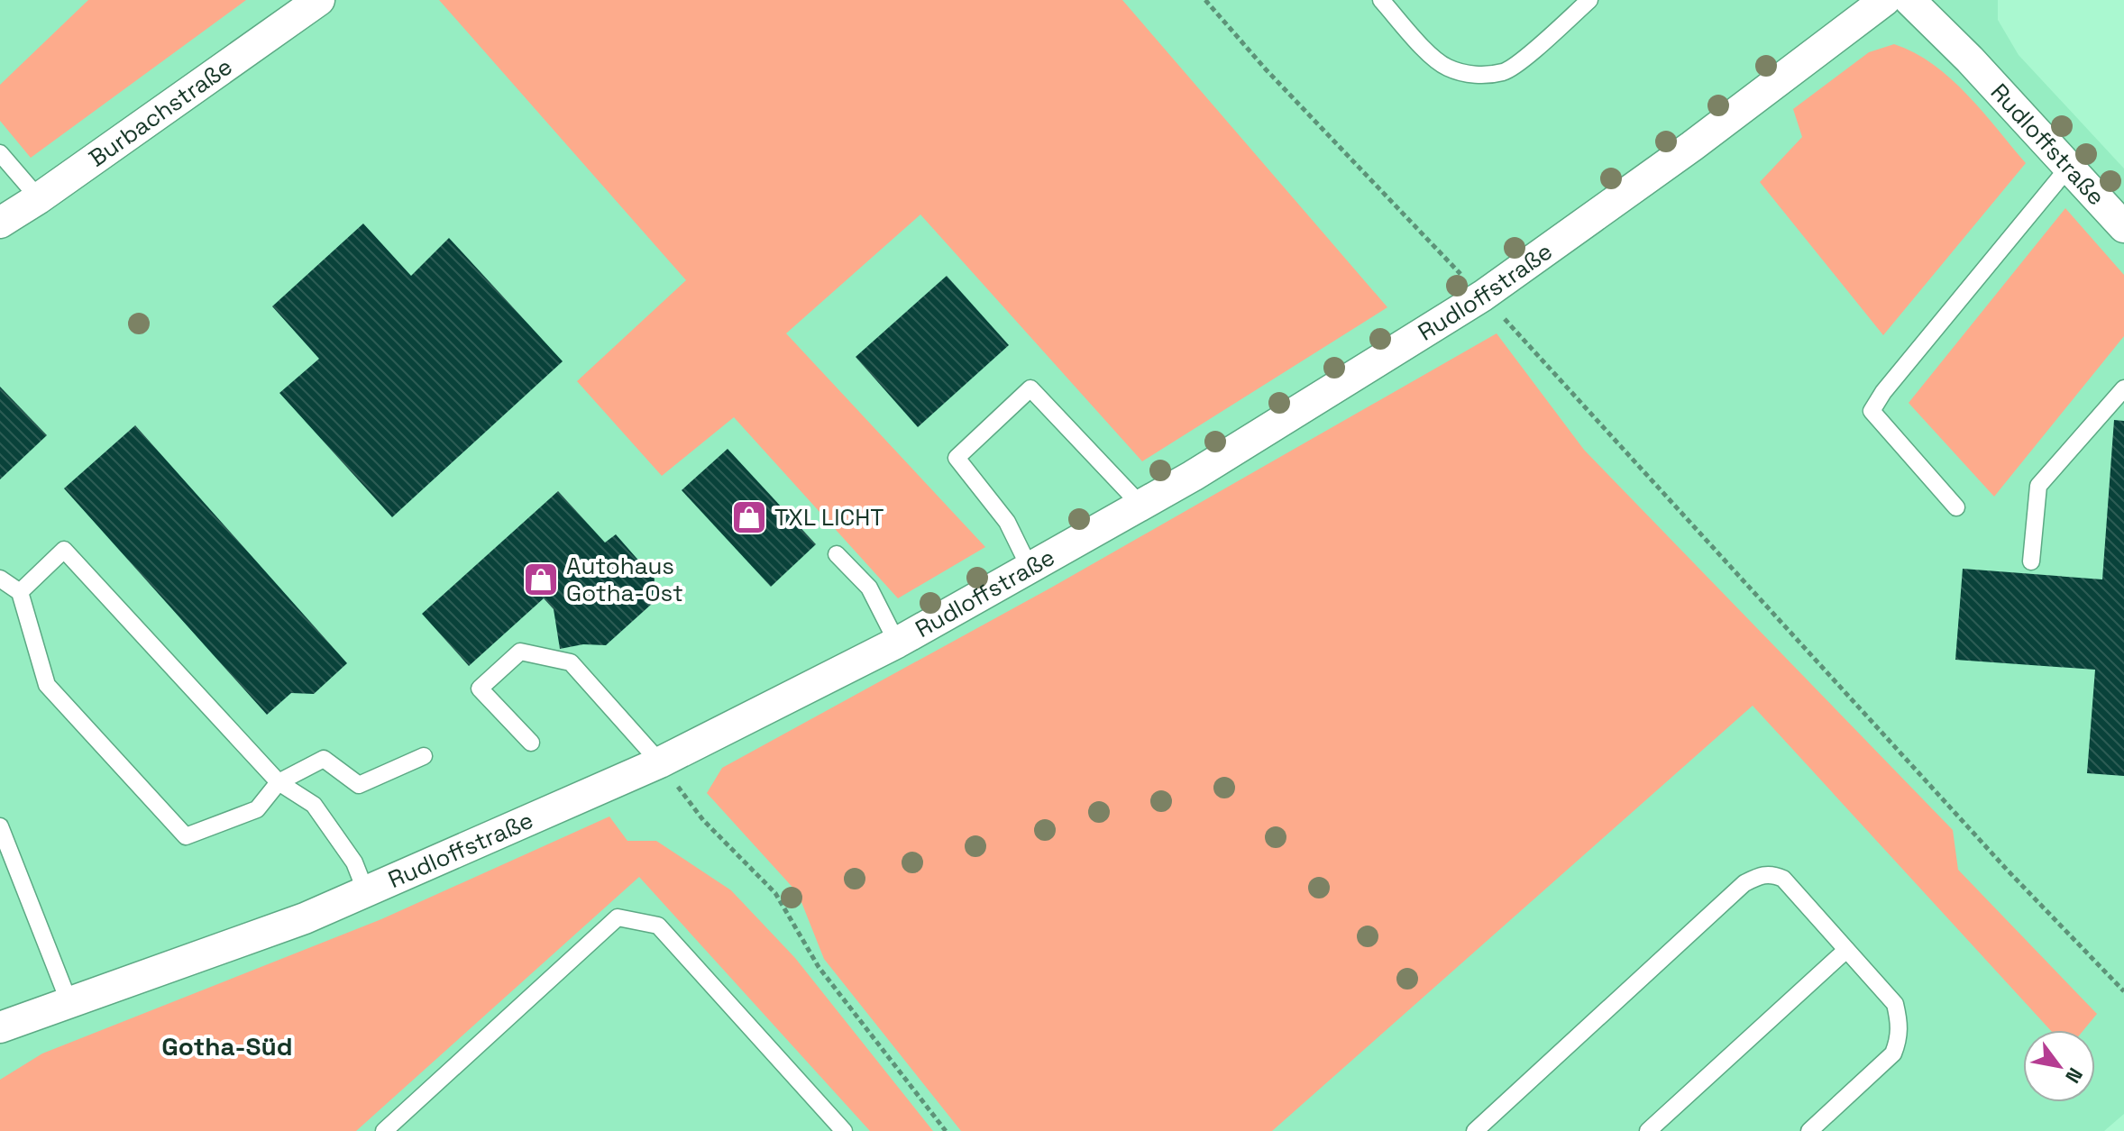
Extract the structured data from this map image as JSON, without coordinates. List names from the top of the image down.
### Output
{
  "streets": {
    "street": ["Burbachstraße", "Rudloffstraße"]
  },
  "districts": ["Gotha-Süd"],
  "places": {
    "shop": ["TXL LICHT", "Autohaus Gotha-Ost"]
  },
  "north": "bottom right"
}
